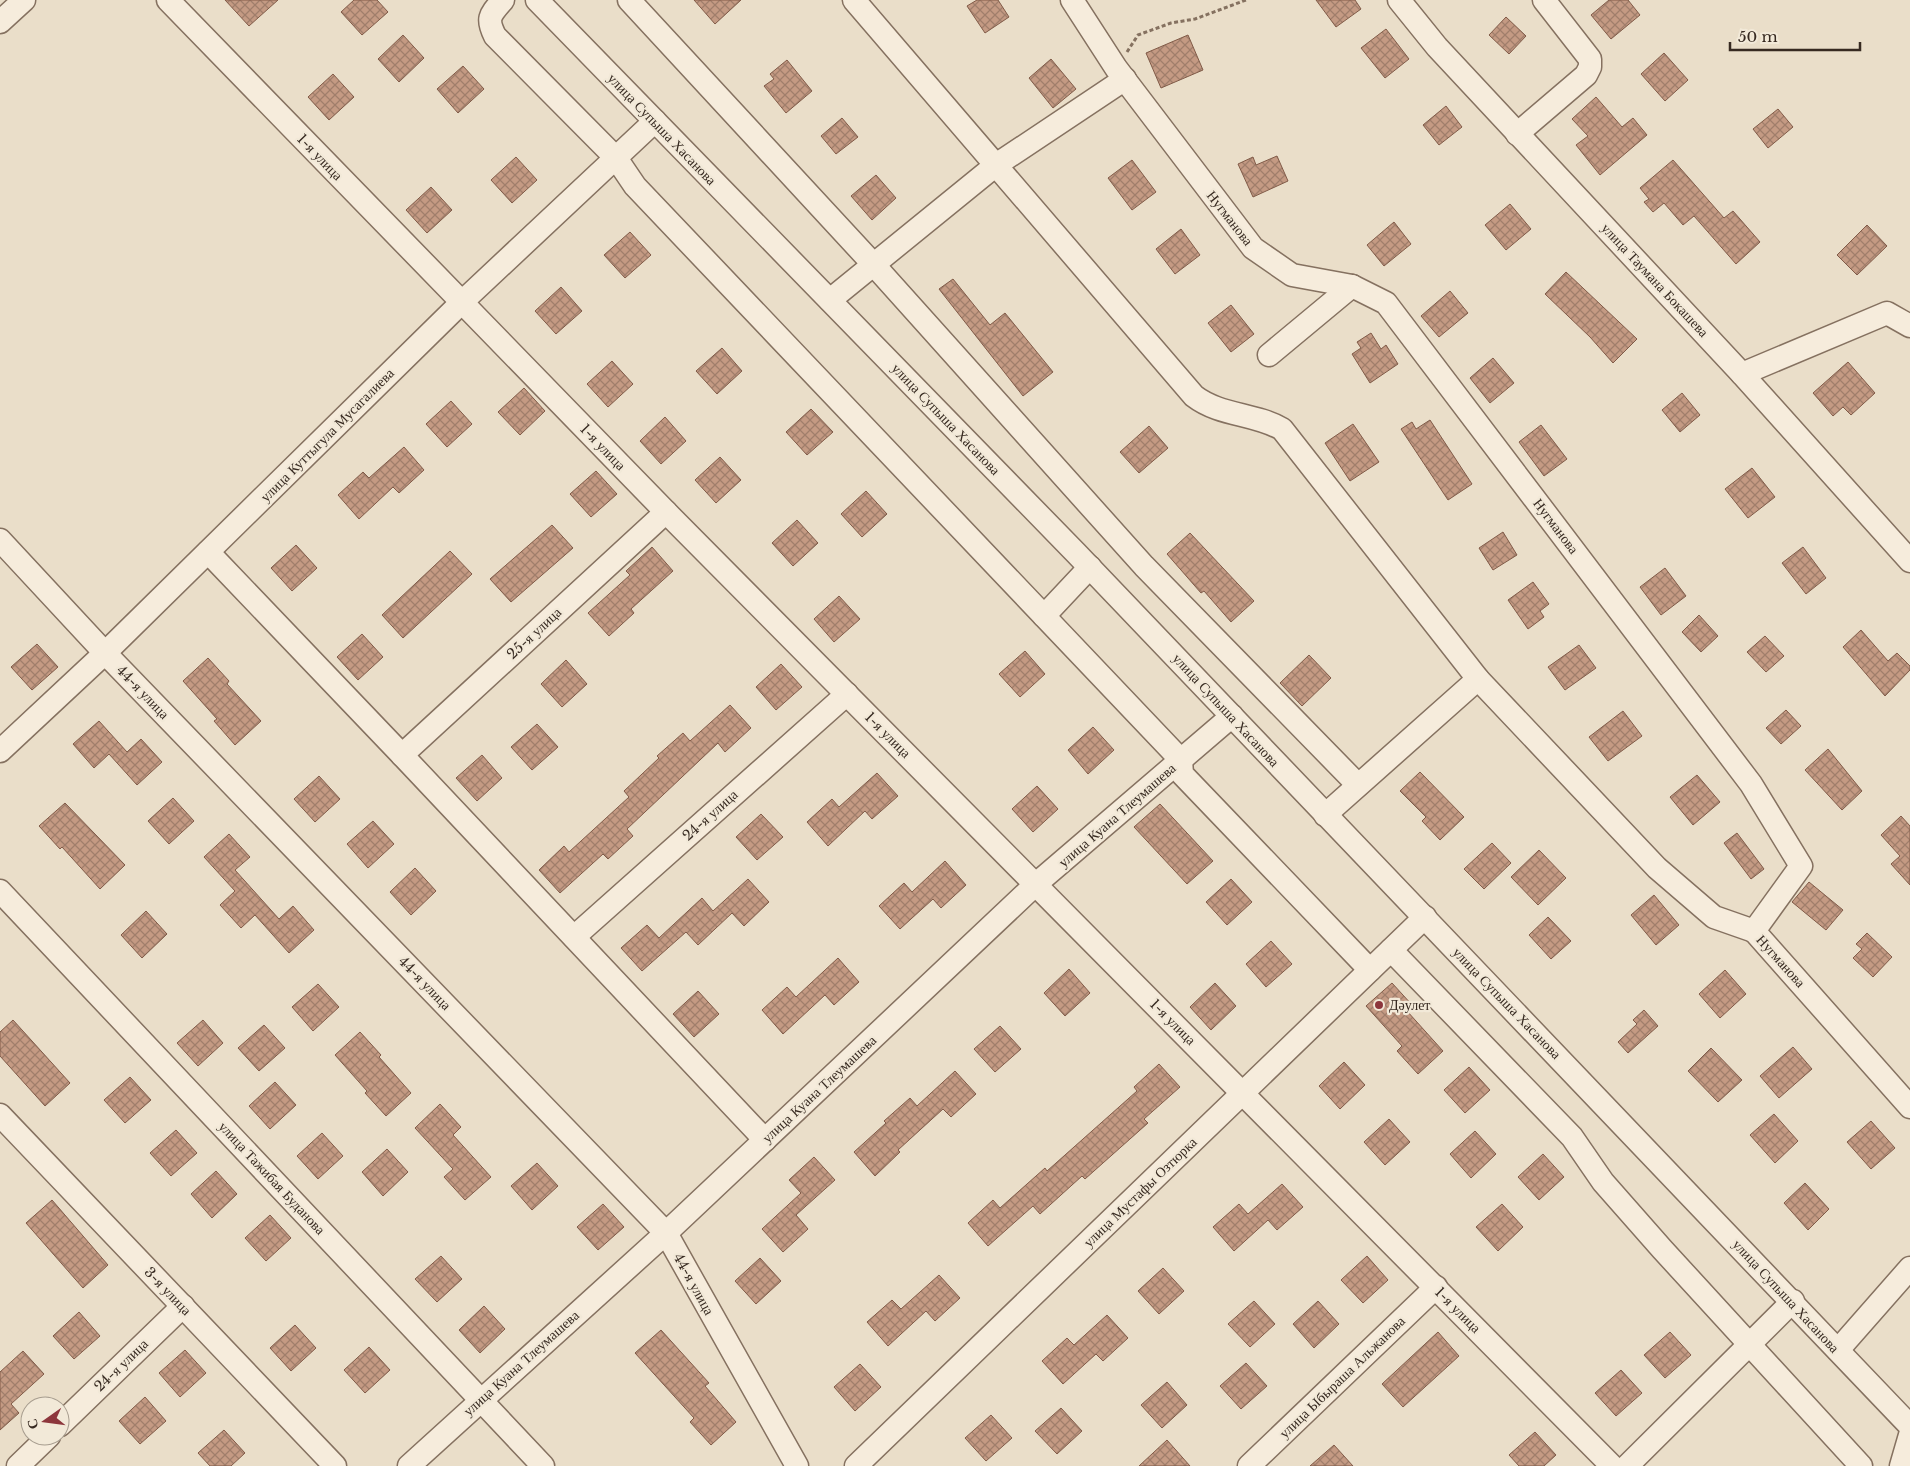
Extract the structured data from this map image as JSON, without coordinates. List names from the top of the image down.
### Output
{
  "streets": {
    "street": [
      "улица Супыша Хасанова",
      "1-я улица",
      "Нугманова",
      "улица Таумана Бокашева",
      "улица Куттыгула Мусагалиева",
      "25-я улица",
      "44-я улица",
      "24-я улица",
      "улица Куана Тлеумашева",
      "улица Тажибая Буданова",
      "улица Мустафы Озтюрка",
      "3-я улица",
      "улица Ыбыраша Альжанова"
    ]
  },
  "crossings": [
    ["улица Супыша Хасанова", "улица Куттыгула Мусагалиева"],
    ["улица Супыша Хасанова", "улица Куана Тлеумашева"],
    ["улица Супыша Хасанова", "улица Мустафы Озтюрка"],
    ["1-я улица", "улица Куттыгула Мусагалиева"],
    ["1-я улица", "25-я улица"],
    ["1-я улица", "24-я улица"],
    ["1-я улица", "улица Куана Тлеумашева"],
    ["1-я улица", "улица Мустафы Озтюрка"],
    ["1-я улица", "улица Ыбыраша Альжанова"],
    ["улица Куттыгула Мусагалиева", "44-я улица"],
    ["44-я улица", "улица Куана Тлеумашева"],
    ["24-я улица", "3-я улица"],
    ["улица Куана Тлеумашева", "улица Тажибая Буданова"]
  ],
  "places": ["Дәулет"],
  "scale_bar": "50 m",
  "north": "left"
}
